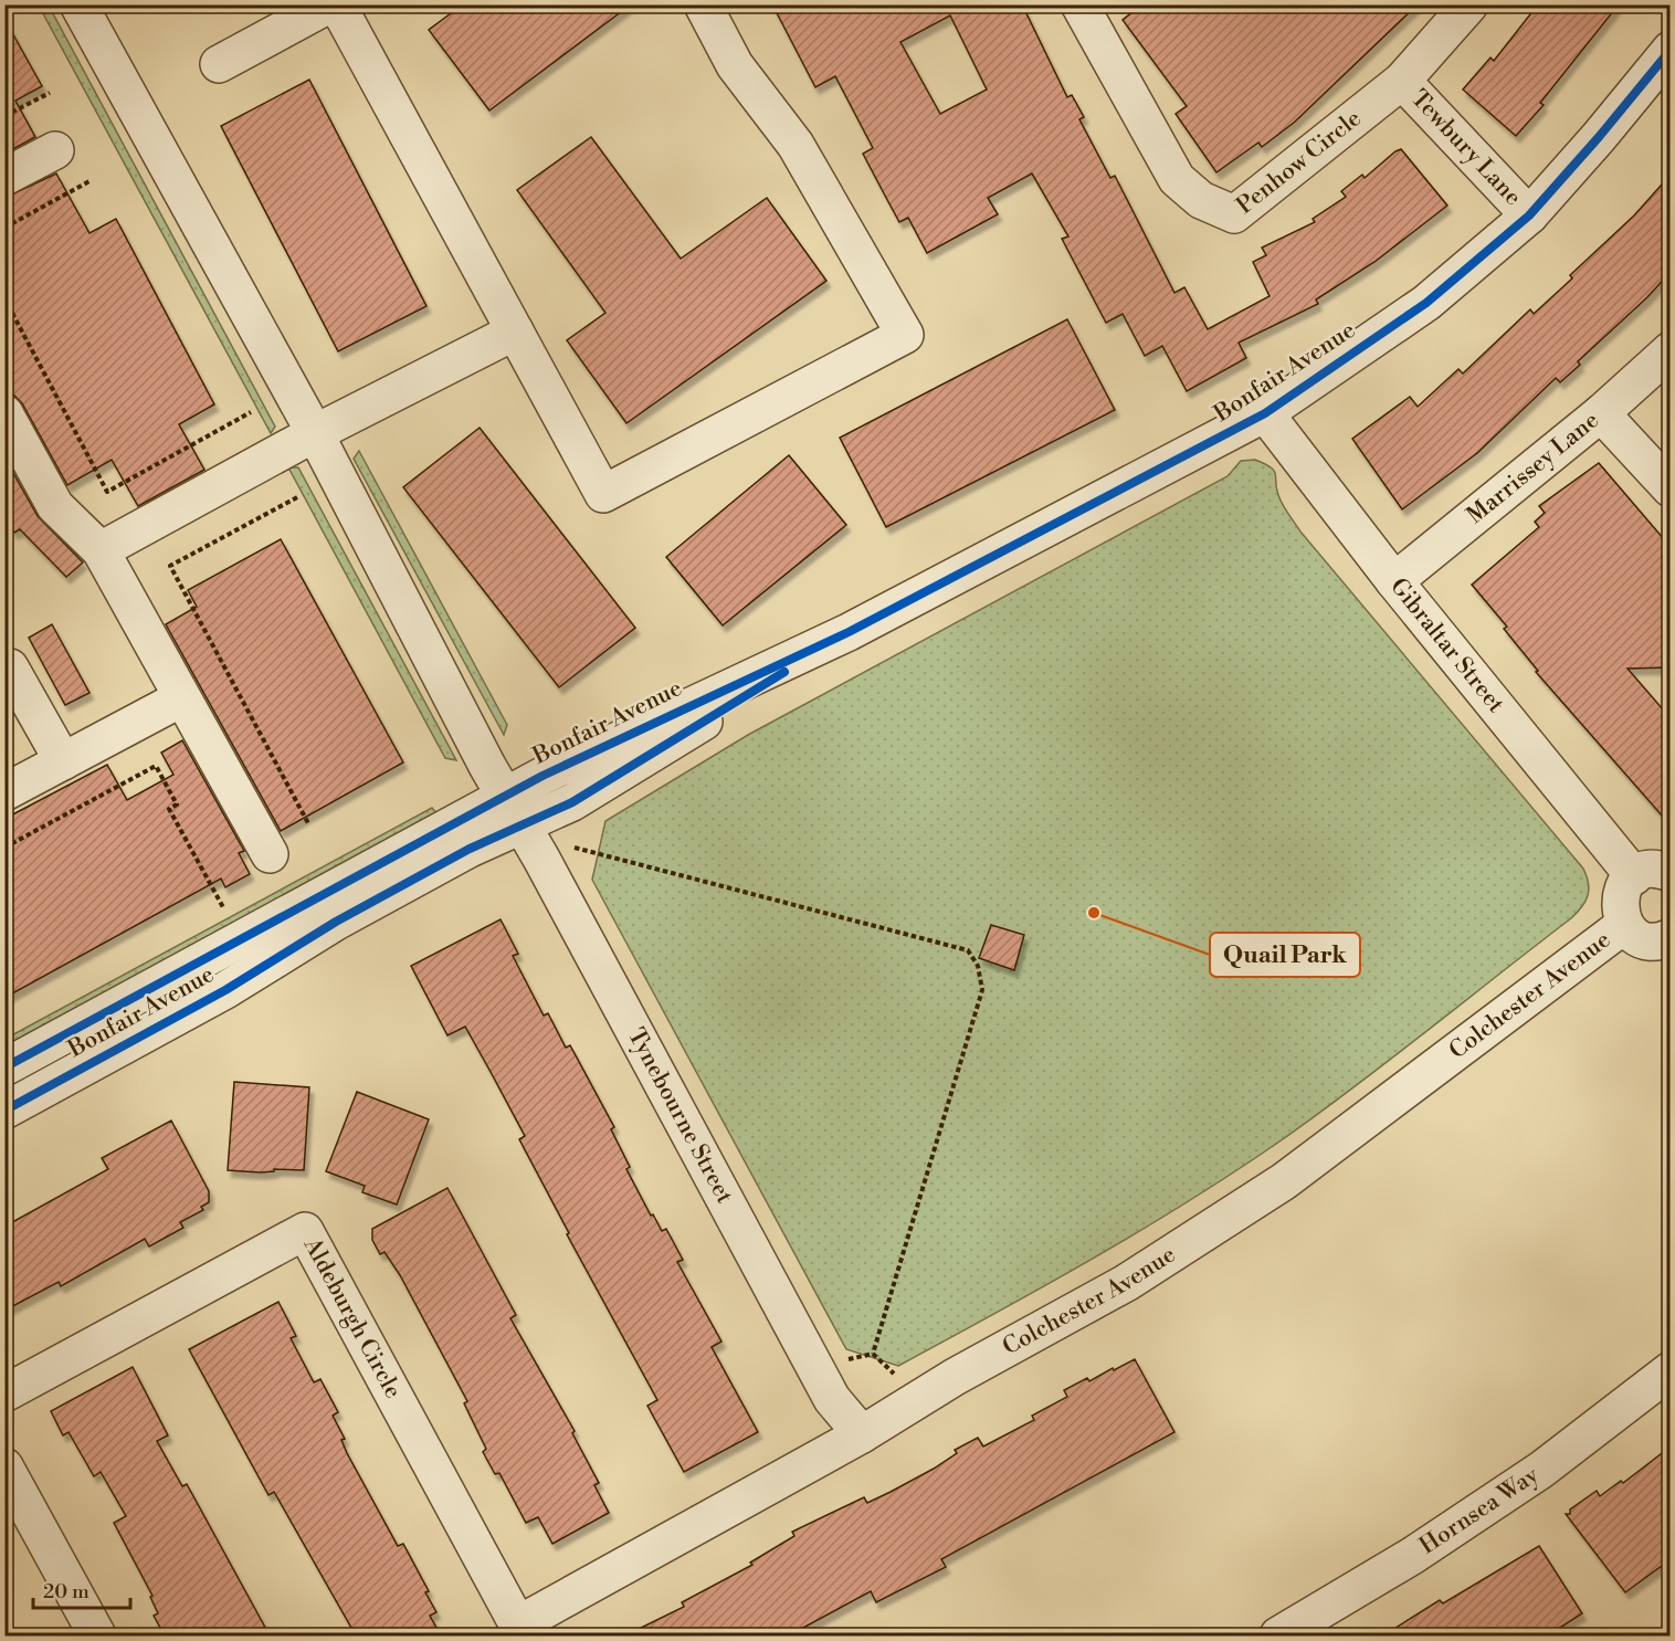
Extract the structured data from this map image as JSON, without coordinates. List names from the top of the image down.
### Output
{
  "streets": {
    "street": [
      "Tewbury Lane",
      "Penhow Circle",
      "Bonfair Avenue",
      "Marrissey Lane",
      "Gibraltar Street",
      "Colchester Avenue",
      "Tynebourne Street",
      "Aldeburgh Circle",
      "Hornsea Way"
    ]
  },
  "crossings": [
    ["Tewbury Lane", "Penhow Circle"],
    ["Tewbury Lane", "Bonfair Avenue"],
    ["Bonfair Avenue", "Gibraltar Street"],
    ["Bonfair Avenue", "Tynebourne Street"],
    ["Marrissey Lane", "Gibraltar Street"],
    ["Colchester Avenue", "Tynebourne Street"],
    ["Colchester Avenue", "Aldeburgh Circle"]
  ],
  "places": ["Quail Park"],
  "scale_bar": "20 m"
}
